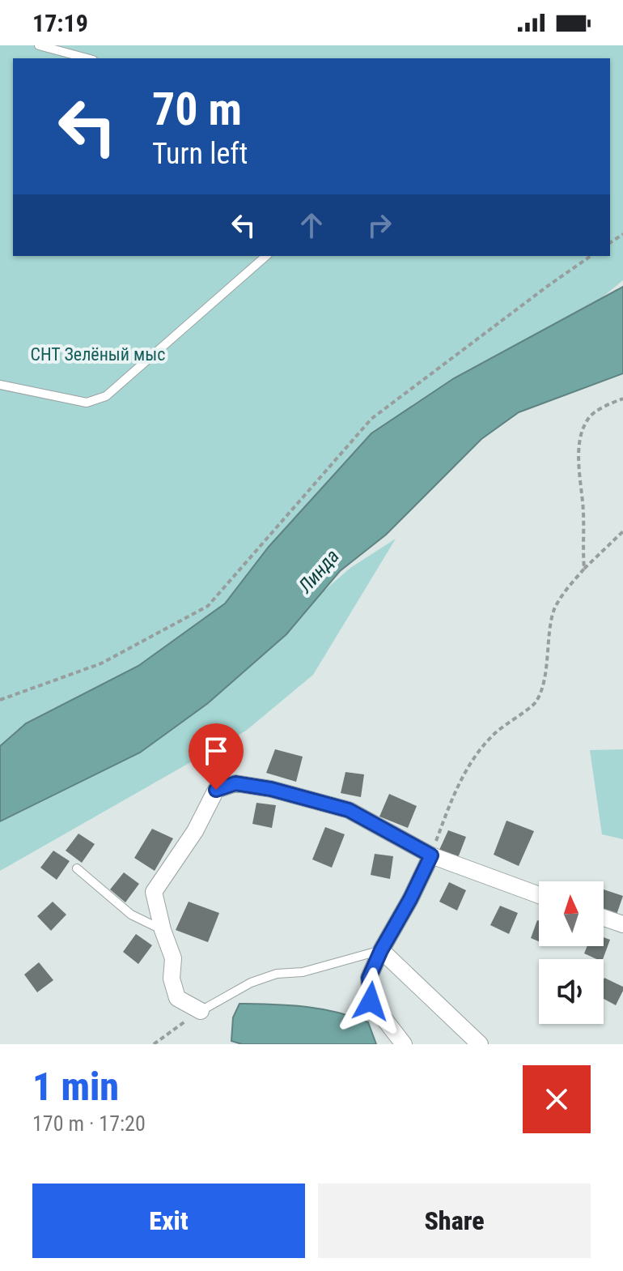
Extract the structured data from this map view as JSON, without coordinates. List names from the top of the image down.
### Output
{
  "water": ["Линда"],
  "parks": ["СНТ Зелёный мыс"],
  "north": "top",
  "page": {
    "status": "17:19",
    "turn": ["70 m", "Turn left"],
    "heading": ["1 min", "170 m · 17:20"],
    "buttons": ["Exit", "Share"]
  }
}
